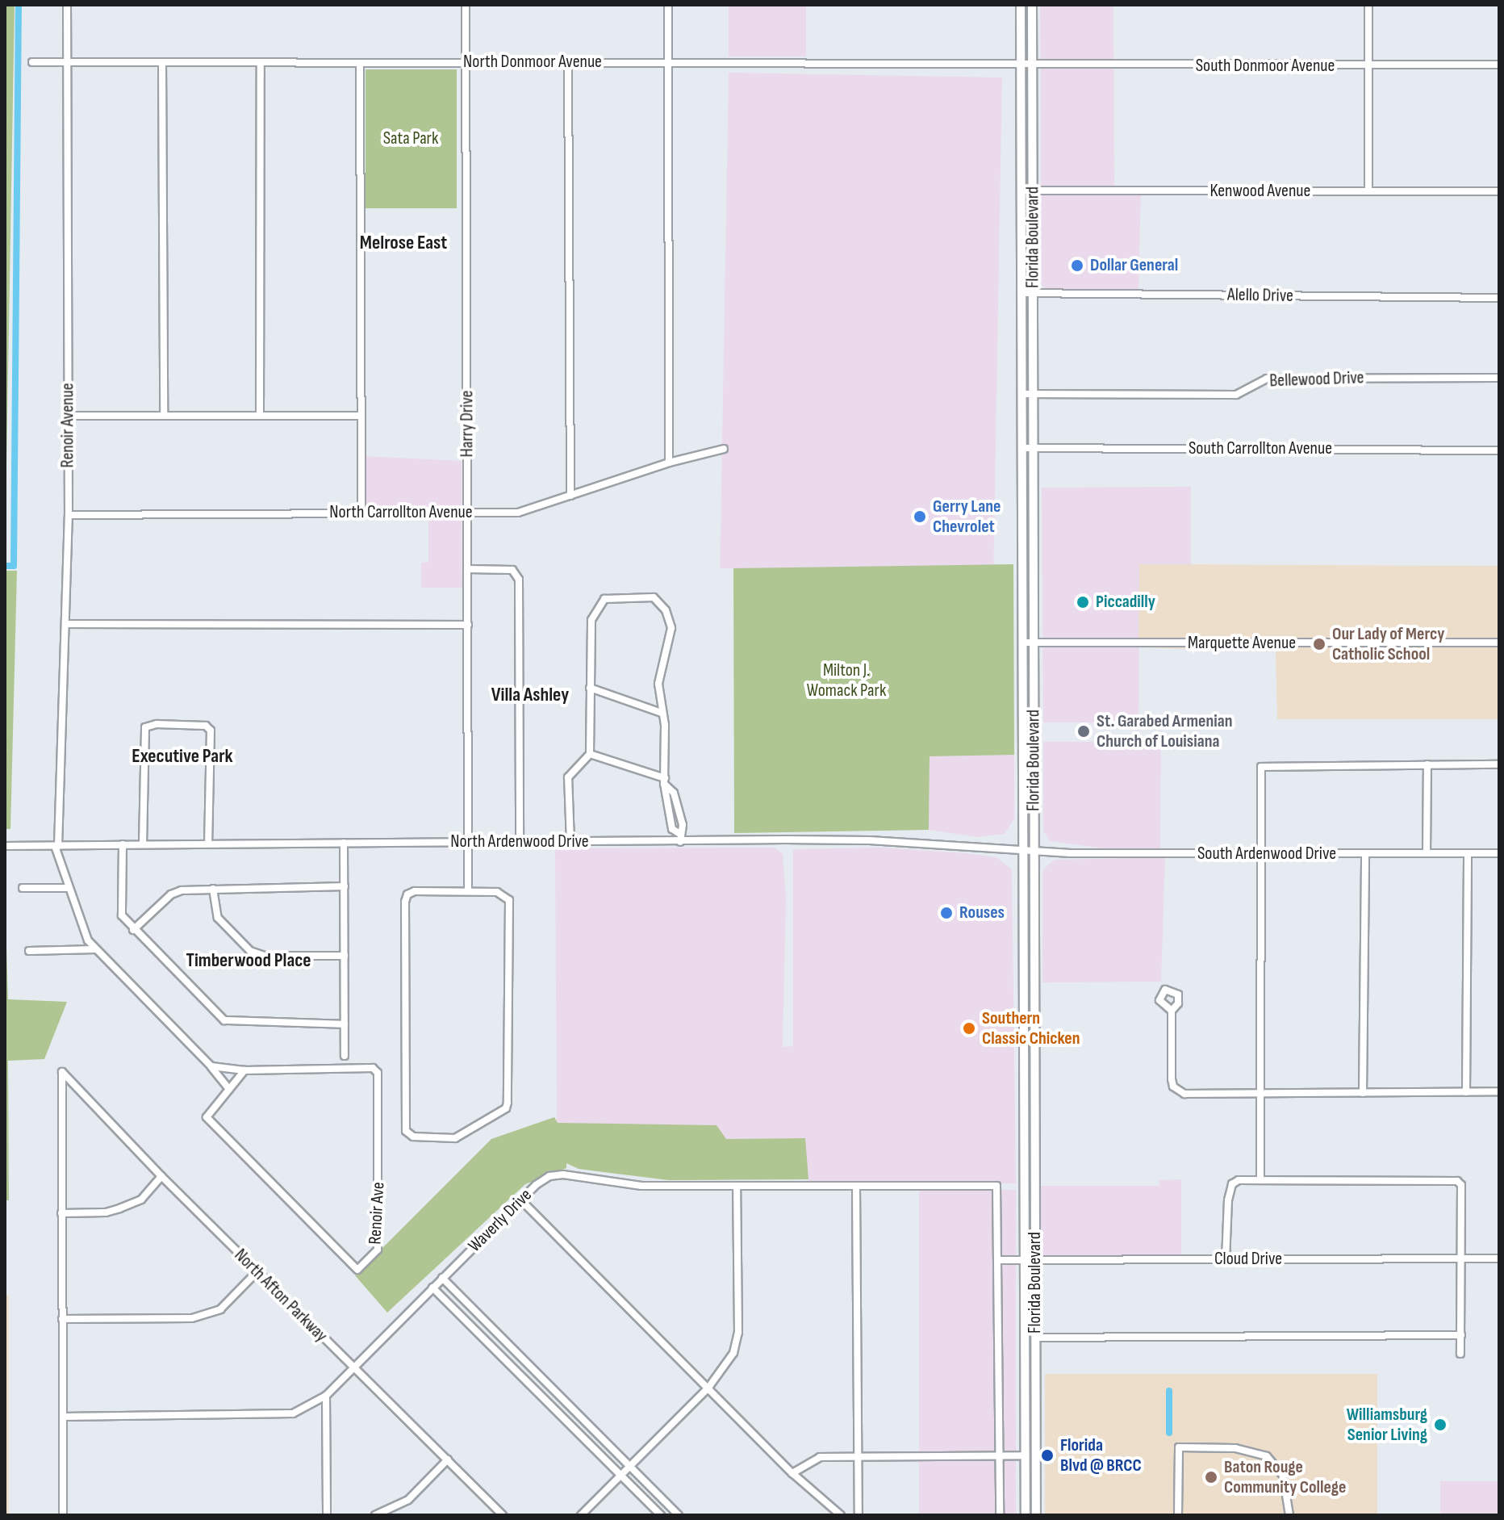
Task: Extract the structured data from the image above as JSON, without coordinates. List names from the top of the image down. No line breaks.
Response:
{"streets":{"main road":["Florida Boulevard"],"street":["North Donmoor Avenue","South Donmoor Avenue","Kenwood Avenue","Alello Drive","Bellewood Drive","Harry Drive","Renoir Avenue","South Carrollton Avenue","North Carrollton Avenue","Marquette Avenue","North Ardenwood Drive","South Ardenwood Drive","Renoir Ave","Waverly Drive","Cloud Drive","North Afton Parkway"]},"crossings":[["North Donmoor Avenue","South Donmoor Avenue"],["North Donmoor Avenue","Florida Boulevard"],["North Donmoor Avenue","Harry Drive"],["North Donmoor Avenue","Renoir Avenue"],["South Donmoor Avenue","Florida Boulevard"],["Kenwood Avenue","Florida Boulevard"],["Florida Boulevard","Alello Drive"],["Florida Boulevard","Bellewood Drive"],["Florida Boulevard","South Carrollton Avenue"],["Florida Boulevard","Marquette Avenue"],["Florida Boulevard","North Ardenwood Drive"],["Florida Boulevard","South Ardenwood Drive"],["Florida Boulevard","Cloud Drive"],["Harry Drive","North Carrollton Avenue"],["Harry Drive","North Ardenwood Drive"],["Renoir Avenue","North Carrollton Avenue"],["Renoir Avenue","North Ardenwood Drive"],["North Ardenwood Drive","South Ardenwood Drive"],["Waverly Drive","Cloud Drive"],["Waverly Drive","North Afton Parkway"]],"districts":["Melrose East","Villa Ashley","Executive Park","Timberwood Place"],"parks":["Sata Park","Milton J. Womack Park"],"places":["Dollar General","Gerry Lane Chevrolet","Piccadilly","Our Lady of Mercy Catholic School","St. Garabed Armenian Church of Louisiana","Rouses","Southern Classic Chicken","Williamsburg Senior Living","Florida Blvd @ BRCC","Baton Rouge Community College"]}
